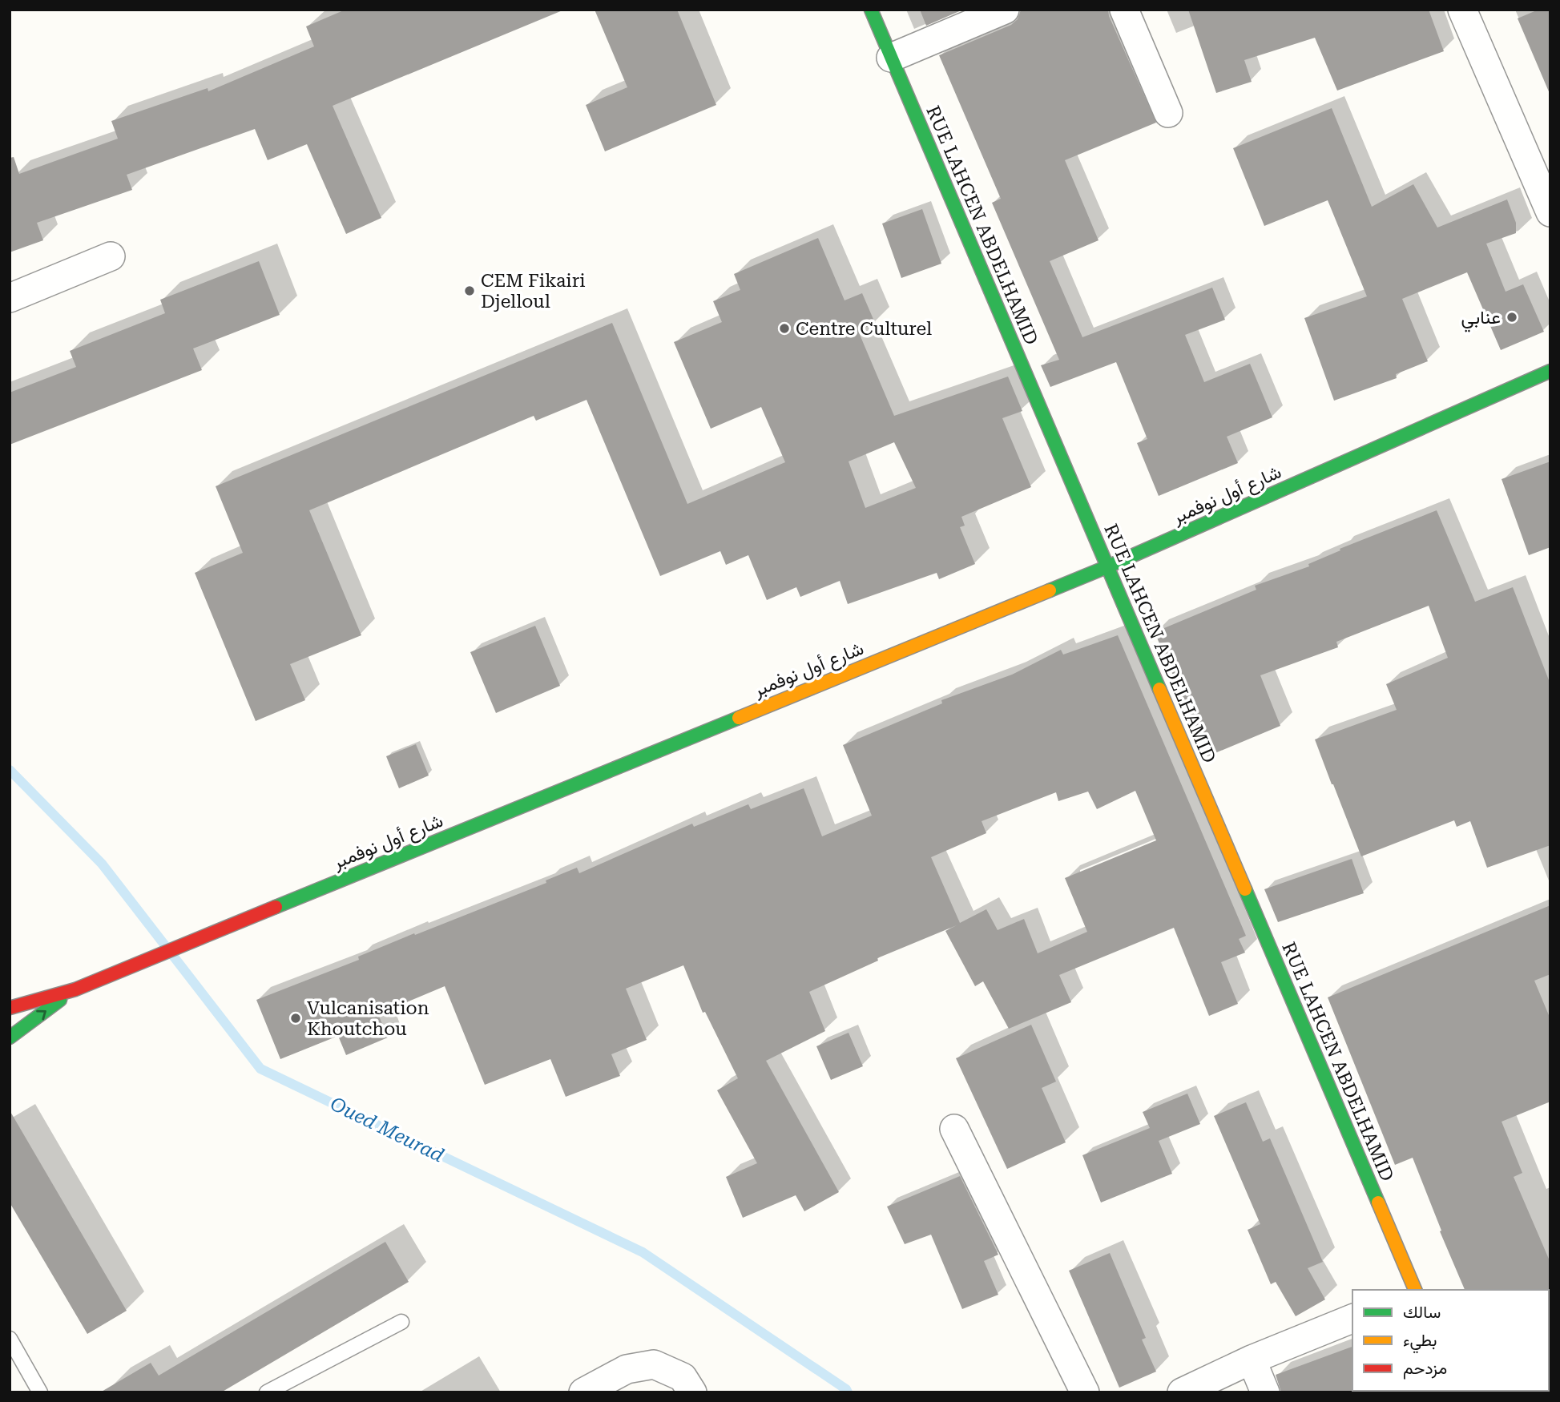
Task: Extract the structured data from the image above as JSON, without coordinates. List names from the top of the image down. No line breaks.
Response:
{"streets":{"main road":["RUE LAHCEN ABDELHAMID","شارع أول نوفمبر"]},"crossings":[["RUE LAHCEN ABDELHAMID","شارع أول نوفمبر"]],"water":["Oued Meurad"],"places":["CEM Fikairi Djelloul","عنابي","Centre Culturel","Vulcanisation Khoutchou"],"legend":["سالك","بطيء","مزدحم"]}
